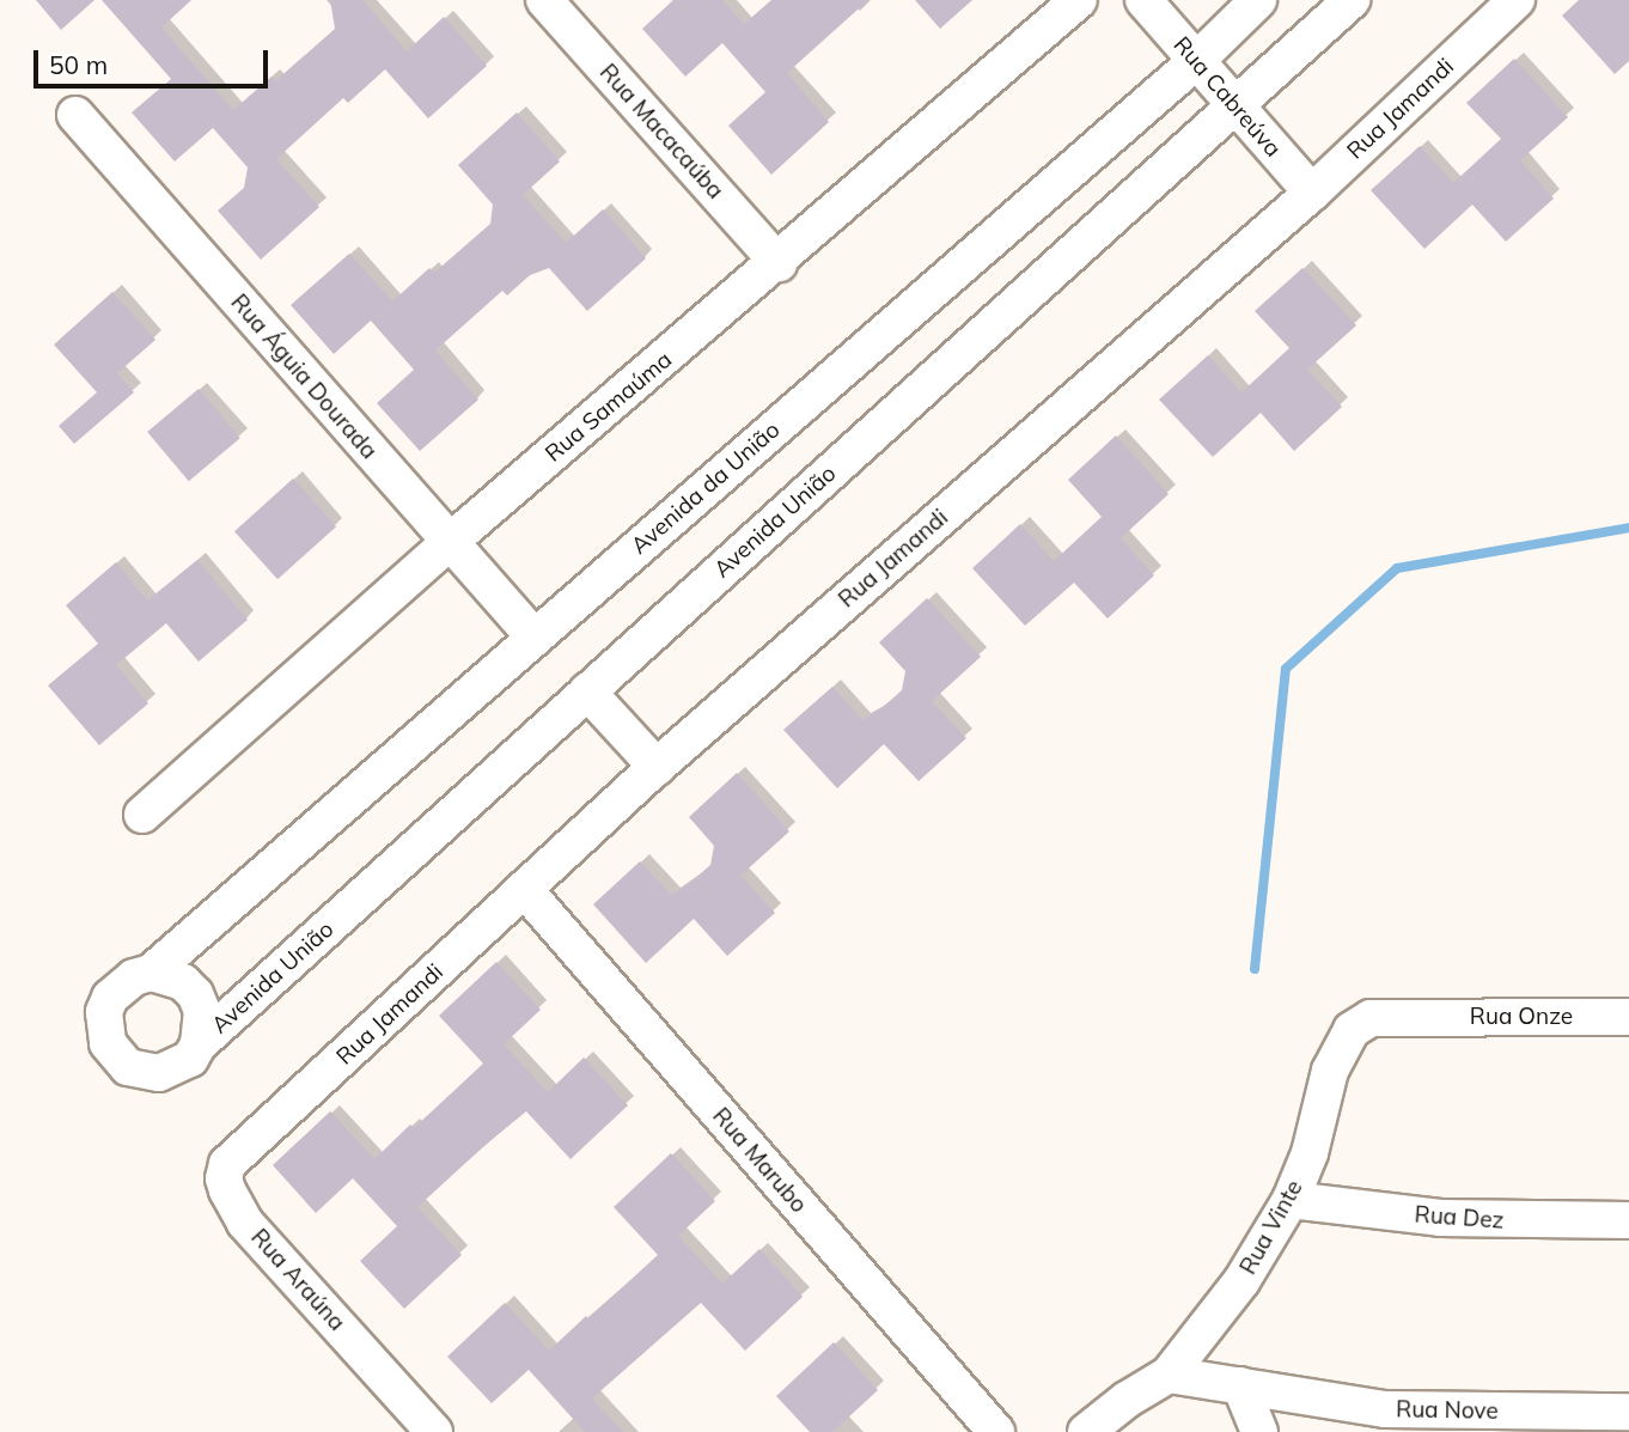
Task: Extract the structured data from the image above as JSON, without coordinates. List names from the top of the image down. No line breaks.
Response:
{"streets":{"street":["Rua Cabreúva","Rua Jamandi","Rua Macacaúba","Rua Águia Dourada","Rua Samaúma","Avenida da União","Avenida União","Rua Onze","Rua Marubo","Rua Dez","Rua Vinte","Rua Araúna","Rua Nove"]},"crossings":[["Rua Cabreúva","Rua Jamandi"],["Rua Cabreúva","Avenida da União"],["Rua Cabreúva","Avenida União"],["Rua Jamandi","Rua Marubo"],["Rua Jamandi","Rua Araúna"],["Rua Macacaúba","Rua Samaúma"],["Rua Águia Dourada","Rua Samaúma"],["Rua Águia Dourada","Avenida da União"],["Avenida da União","Avenida União"],["Rua Onze","Rua Vinte"],["Rua Dez","Rua Vinte"],["Rua Vinte","Rua Nove"]],"scale_bar":"50 m"}
